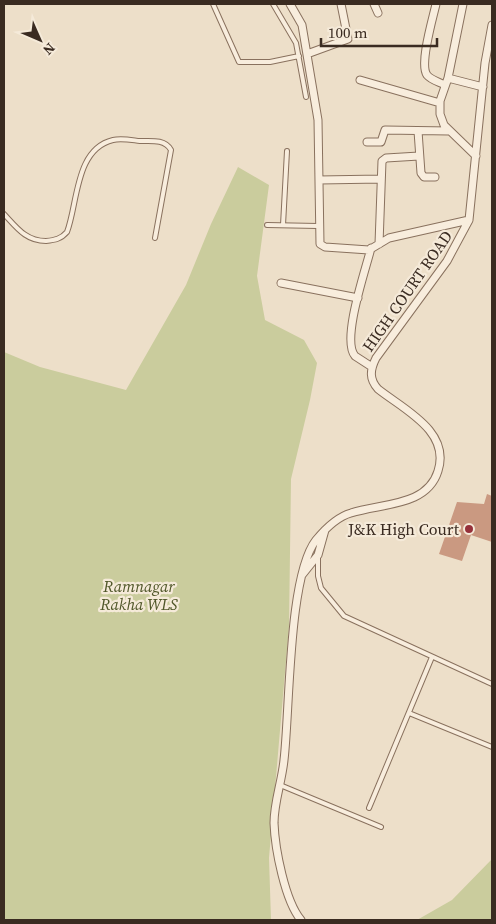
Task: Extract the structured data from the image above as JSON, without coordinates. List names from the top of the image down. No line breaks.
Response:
{"streets":{"street":["HIGH COURT ROAD"]},"parks":["Ramnagar Rakha WLS"],"places":["J&K High Court"],"scale_bar":"100 m","north":"bottom right"}
